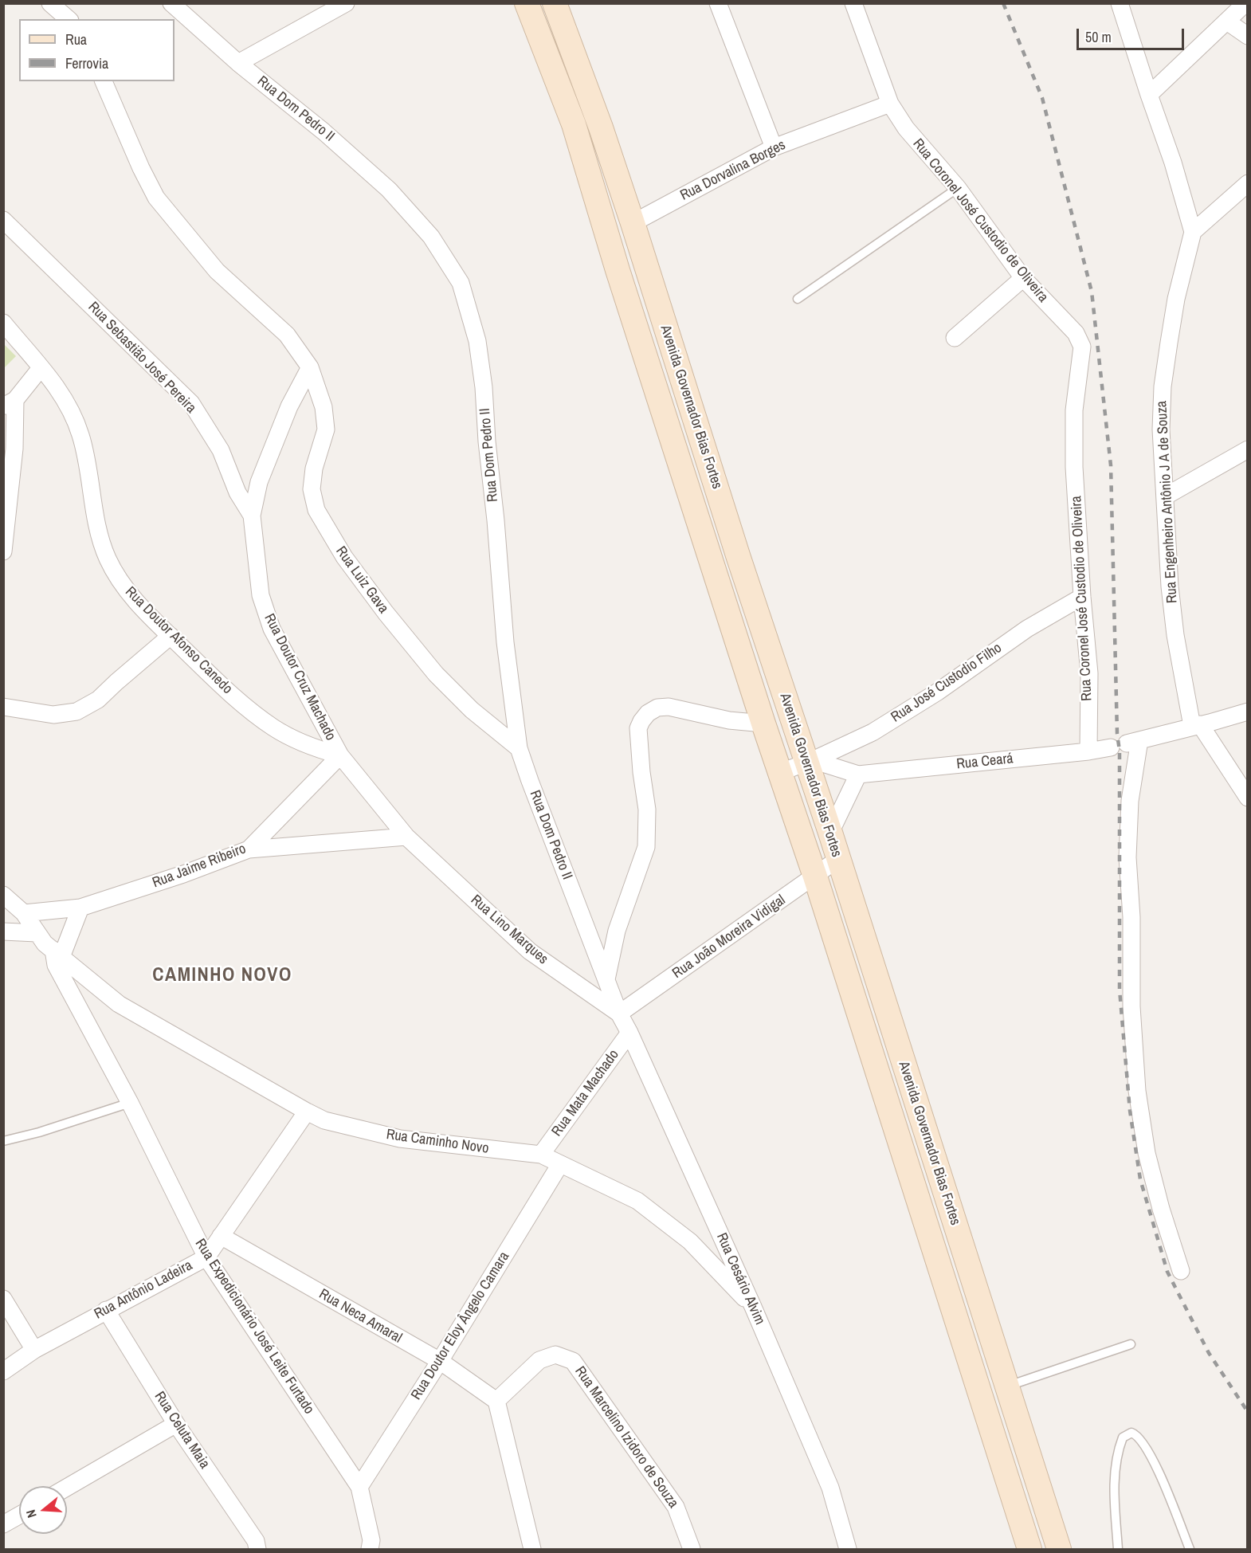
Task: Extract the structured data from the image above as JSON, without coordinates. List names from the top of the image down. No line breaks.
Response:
{"streets":{"main road":["Avenida Governador Bias Fortes"],"street":["Rua Dom Pedro II","Rua Dorvalina Borges","Rua Coronel José Custodio de Oliveira","Rua Sebastião José Pereira","Rua Engenheiro Antônio J A de Souza","Rua Luiz Gava","Rua Doutor Afonso Canedo","Rua Doutor Cruz Machado","Rua José Custodio Filho","Rua Ceará","Rua Jaime Ribeiro","Rua Lino Marques","Rua João Moreira Vidigal","Rua Mata Machado","Rua Caminho Novo","Rua Cesário Alvim","Rua Antônio Ladeira","Rua Neca Amaral","Rua Doutor Eloy Ângelo Camara","Rua Expedicionário José Leite Furtado","Rua Celuta Maia","Rua Marcelino Izidoro de Souza"]},"crossings":[["Rua Dom Pedro II","Rua Luiz Gava"],["Rua Dom Pedro II","Rua Lino Marques"],["Rua Dom Pedro II","Rua João Moreira Vidigal"],["Rua Dom Pedro II","Rua Cesário Alvim"],["Rua Dorvalina Borges","Rua Coronel José Custodio de Oliveira"],["Rua Dorvalina Borges","Avenida Governador Bias Fortes"],["Rua Coronel José Custodio de Oliveira","Rua José Custodio Filho"],["Rua Coronel José Custodio de Oliveira","Rua Ceará"],["Rua Sebastião José Pereira","Rua Doutor Cruz Machado"],["Avenida Governador Bias Fortes","Rua José Custodio Filho"],["Avenida Governador Bias Fortes","Rua Ceará"],["Avenida Governador Bias Fortes","Rua João Moreira Vidigal"],["Rua Engenheiro Antônio J A de Souza","Rua Ceará"],["Rua Luiz Gava","Rua Doutor Cruz Machado"],["Rua Doutor Afonso Canedo","Rua Doutor Cruz Machado"],["Rua Doutor Afonso Canedo","Rua Jaime Ribeiro"],["Rua Doutor Afonso Canedo","Rua Lino Marques"],["Rua Doutor Cruz Machado","Rua Jaime Ribeiro"],["Rua Doutor Cruz Machado","Rua Lino Marques"],["Rua José Custodio Filho","Rua Ceará"],["Rua Jaime Ribeiro","Rua Lino Marques"],["Rua Jaime Ribeiro","Rua Caminho Novo"],["Rua Lino Marques","Rua João Moreira Vidigal"],["Rua Lino Marques","Rua Cesário Alvim"],["Rua João Moreira Vidigal","Rua Cesário Alvim"],["Rua Mata Machado","Rua Caminho Novo"],["Rua Mata Machado","Rua Cesário Alvim"],["Rua Caminho Novo","Rua Cesário Alvim"],["Rua Caminho Novo","Rua Antônio Ladeira"],["Rua Caminho Novo","Rua Doutor Eloy Ângelo Camara"],["Rua Caminho Novo","Rua Expedicionário José Leite Furtado"],["Rua Antônio Ladeira","Rua Neca Amaral"],["Rua Antônio Ladeira","Rua Expedicionário José Leite Furtado"],["Rua Antônio Ladeira","Rua Celuta Maia"],["Rua Neca Amaral","Rua Doutor Eloy Ângelo Camara"],["Rua Neca Amaral","Rua Marcelino Izidoro de Souza"],["Rua Doutor Eloy Ângelo Camara","Rua Expedicionário José Leite Furtado"]],"districts":["CAMINHO NOVO"],"legend":["Rua","Ferrovia"],"scale_bar":"50 m","north":"left"}
